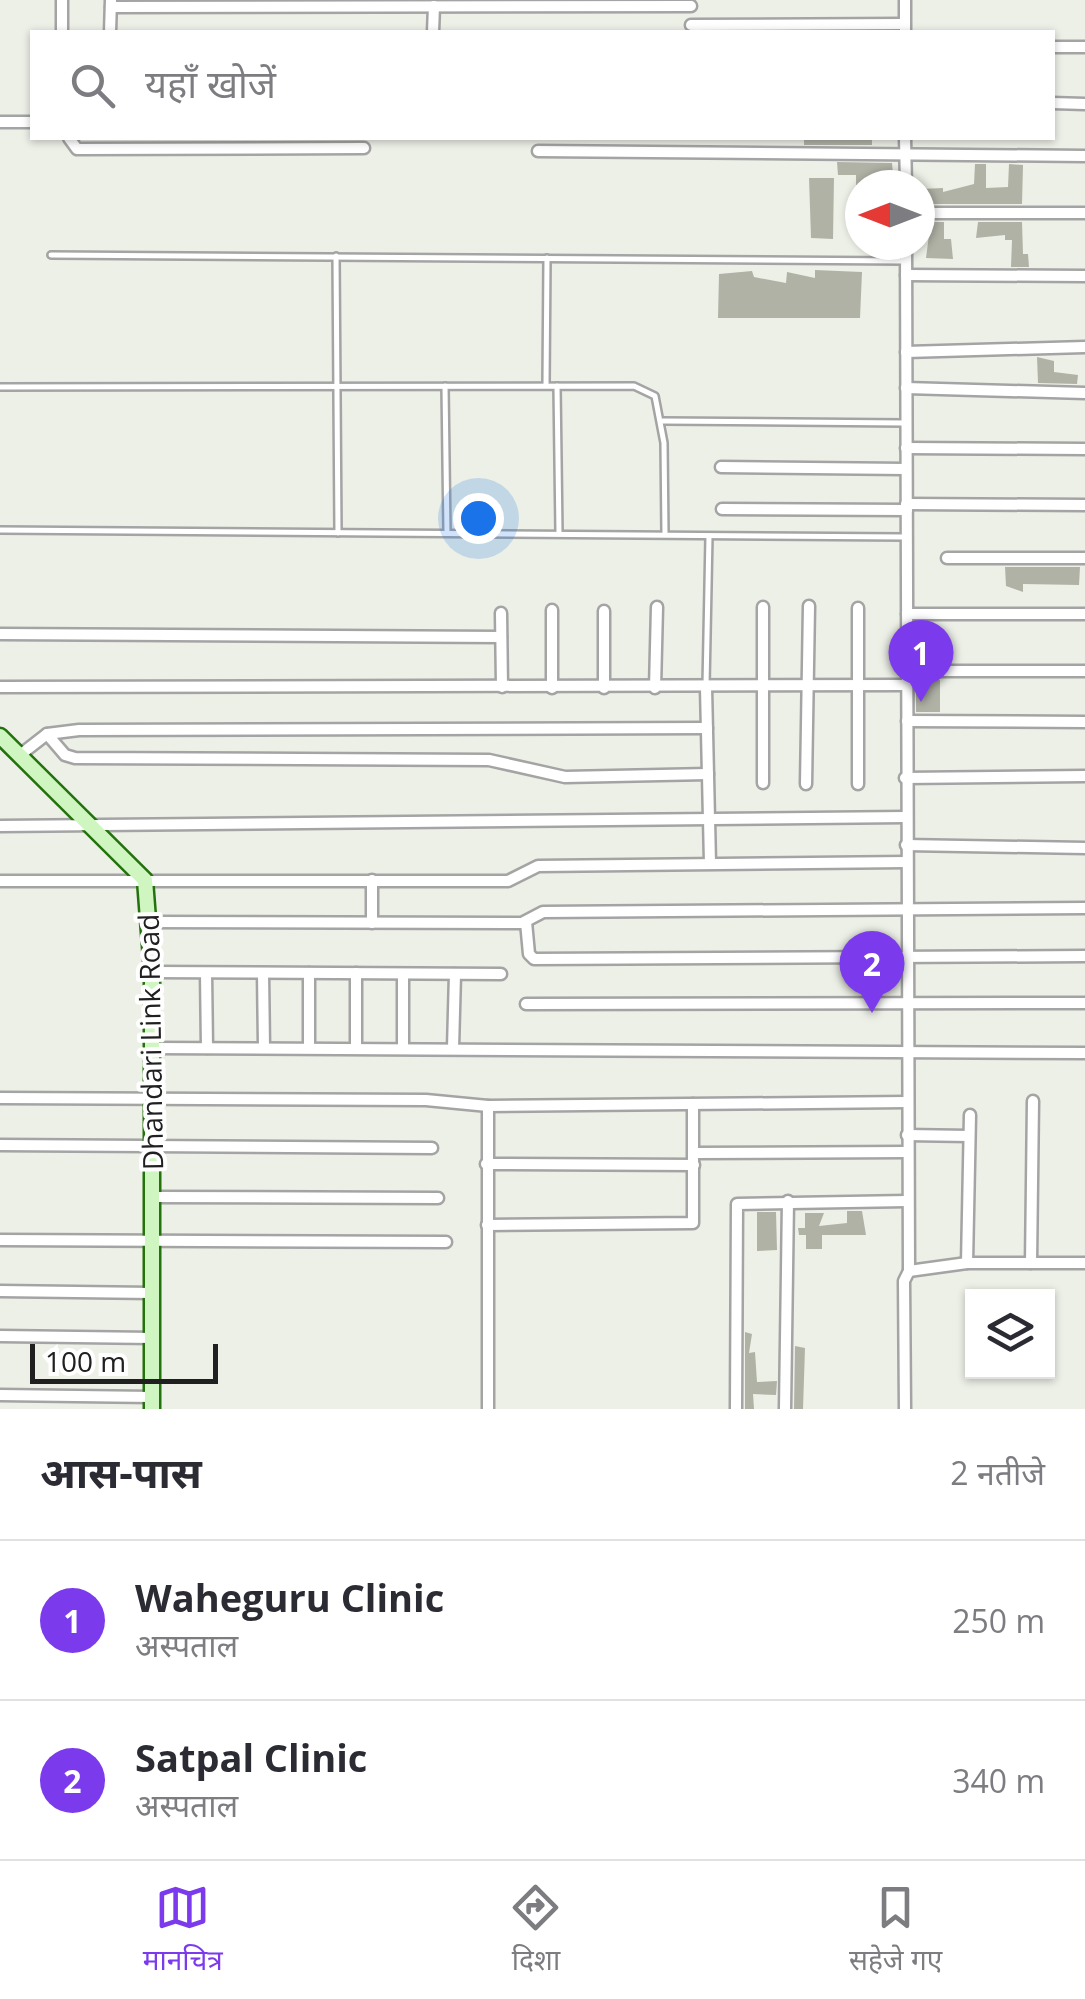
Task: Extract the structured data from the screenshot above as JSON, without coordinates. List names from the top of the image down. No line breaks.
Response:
{"streets":{"street":["Dhandari Link Road"]},"scale_bar":"100 m","north":"left","page":{"search":"यहाँ खोजें","pins":["1","2"],"scale":"100 m","heading":["आस-पास","2 नतीजे"],"list":[{"mark":"1","name":"Waheguru Clinic","note":"अस्पताल","value":"250 m"},{"mark":"2","name":"Satpal Clinic","note":"अस्पताल","value":"340 m"}],"nav":["मानचित्र","दिशा","सहेजे गए"]}}
